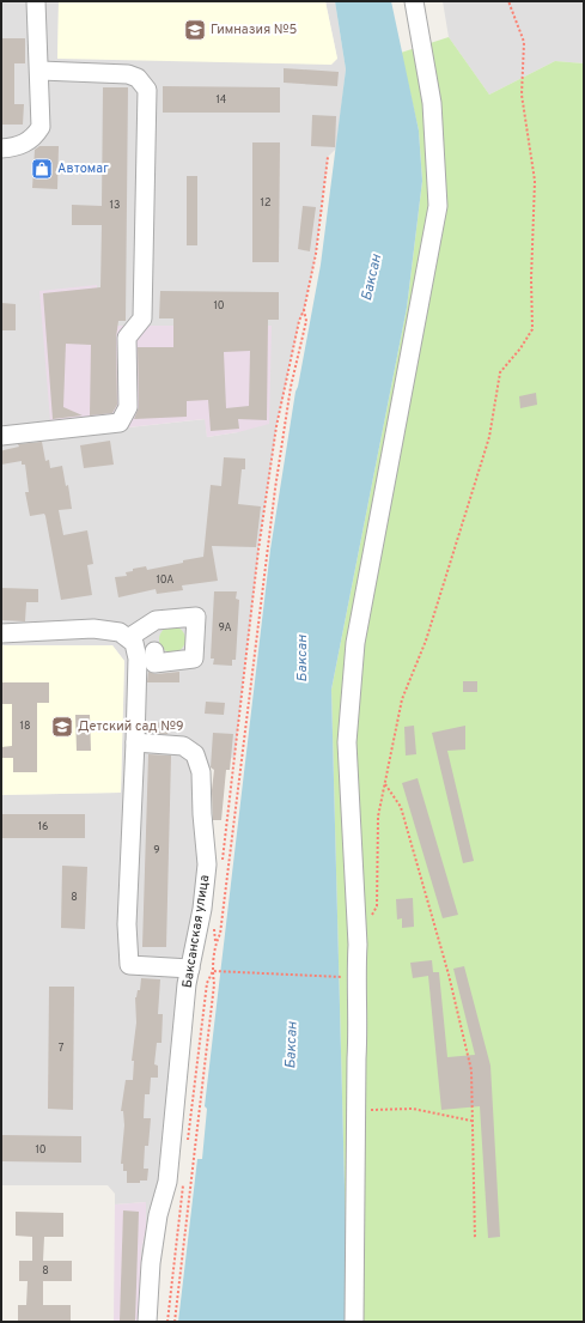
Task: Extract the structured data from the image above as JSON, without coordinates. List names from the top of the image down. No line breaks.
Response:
{"streets":{"street":["Баксанская улица"]},"water":["Баксан"],"places":{"school or university":["Гимназия №5","Детский сад №9"],"shop":["Автомаг"]},"house_numbers":["14","12","13","10","10А","9А","18","16","9","8","7","10","8"]}
